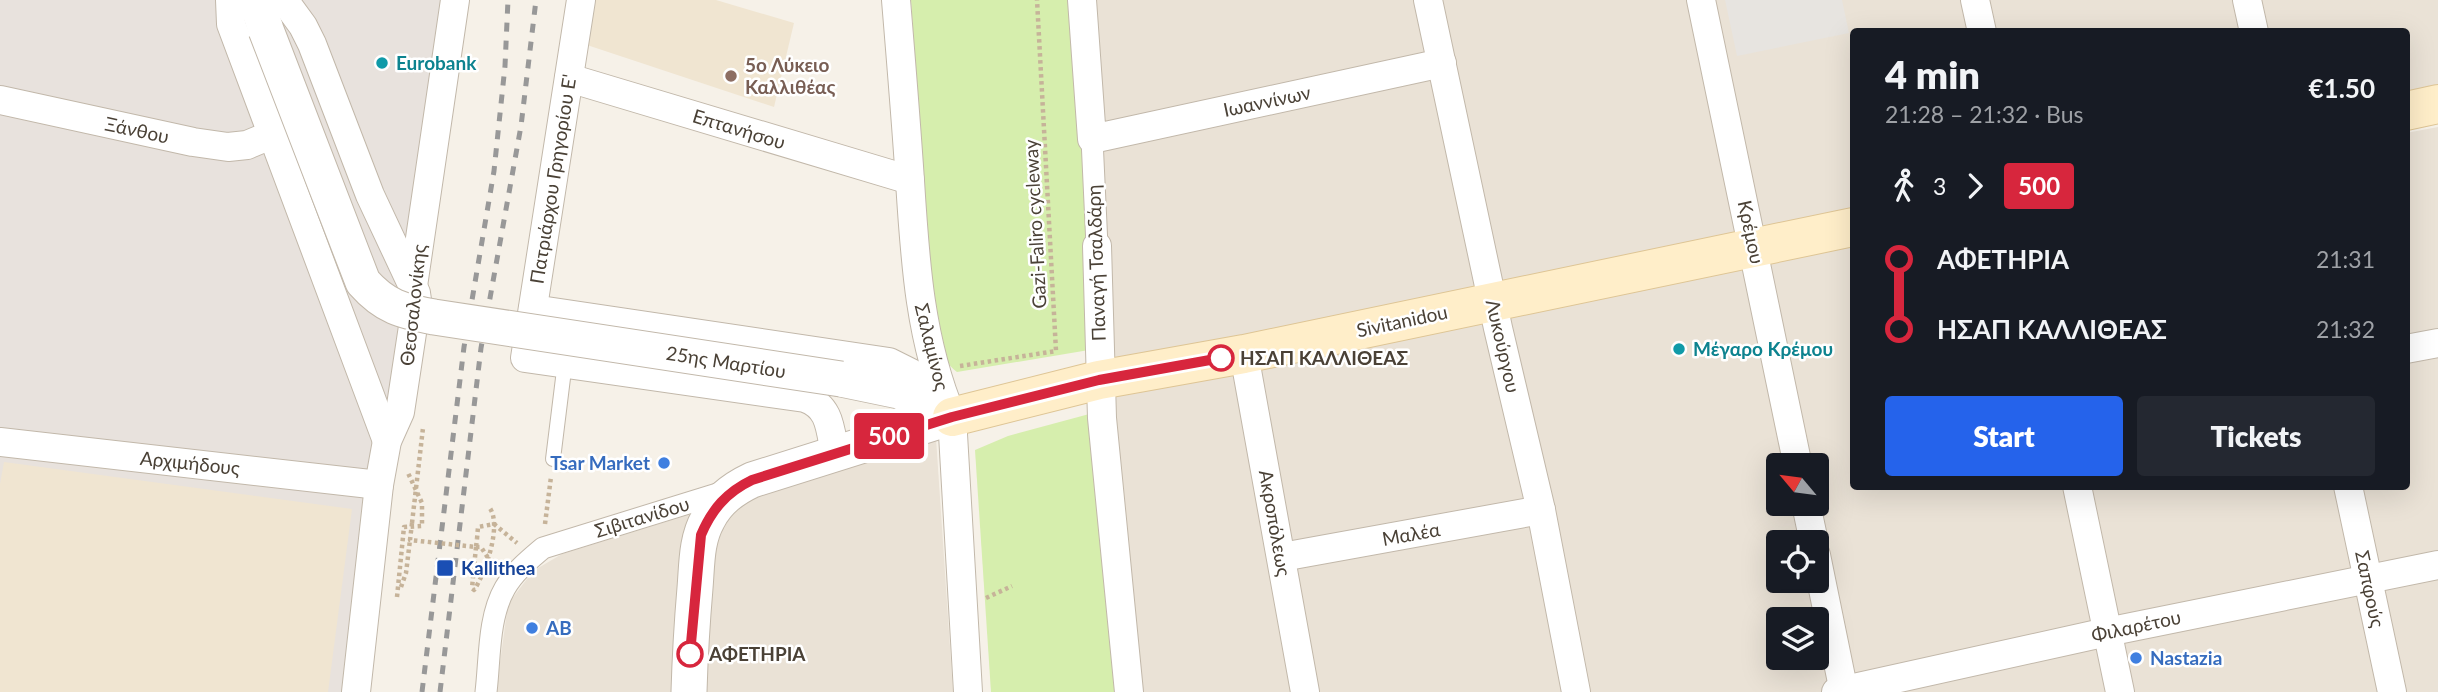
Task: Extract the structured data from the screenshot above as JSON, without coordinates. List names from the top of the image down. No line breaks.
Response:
{"streets":{"main road":["Sivitanidou"],"street":["Ιωαννίνων","Επτανήσου","Ξάνθου","Πατριάρχου Γρηγορίου Ε'","Κρέμου","Παναγή Τσαλδάρη","Θεσσαλονίκης","Λυκούργου","Σαλαμίνος","25ης Μαρτίου","Αρχιμήδους","Σιβιτανίδου","Ακροπόλεως","Μαλέα","Σαπφούς","Φιλαρέτου"],"path":["Gazi-Faliro cycleway"]},"crossings":[["Ιωαννίνων","Παναγή Τσαλδάρη"],["Ιωαννίνων","Λυκούργου"],["Επτανήσου","Πατριάρχου Γρηγορίου Ε'"],["Επτανήσου","Σαλαμίνος"],["Πατριάρχου Γρηγορίου Ε'","25ης Μαρτίου"],["Κρέμου","Sivitanidou"],["Παναγή Τσαλδάρη","Sivitanidou"],["Θεσσαλονίκης","Αρχιμήδους"],["Sivitanidou","Λυκούργου"],["Sivitanidou","Σαλαμίνος"],["Sivitanidou","25ης Μαρτίου"],["Sivitanidou","Σιβιτανίδου"],["Sivitanidou","Ακροπόλεως"],["Λυκούργου","Μαλέα"],["Σαλαμίνος","25ης Μαρτίου"],["Σαλαμίνος","Σιβιτανίδου"],["25ης Μαρτίου","Σιβιτανίδου"],["Ακροπόλεως","Μαλέα"],["Σαπφούς","Φιλαρέτου"]],"places":{"other":["Eurobank","5ο Λύκειο Καλλιθέας","Μέγαρο Κρέμου","ΗΣΑΠ ΚΑΛΛΙΘΕΑΣ","Tsar Market","ΑΒ","ΑΦΕΤΗΡΙΑ","Nastazia"],"transit":["Kallithea"]},"lines":["bus line 500"],"north":"top left","page":{"on_map":"500","heading":["4 min","21:28 – 21:32 · Bus","€1.50"],"legs":["3","500"],"list":[{"name":"ΑΦΕΤΗΡΙΑ","value":"21:31"},{"name":"ΗΣΑΠ ΚΑΛΛΙΘΕΑΣ","value":"21:32"}],"buttons":["Start","Tickets"]}}
